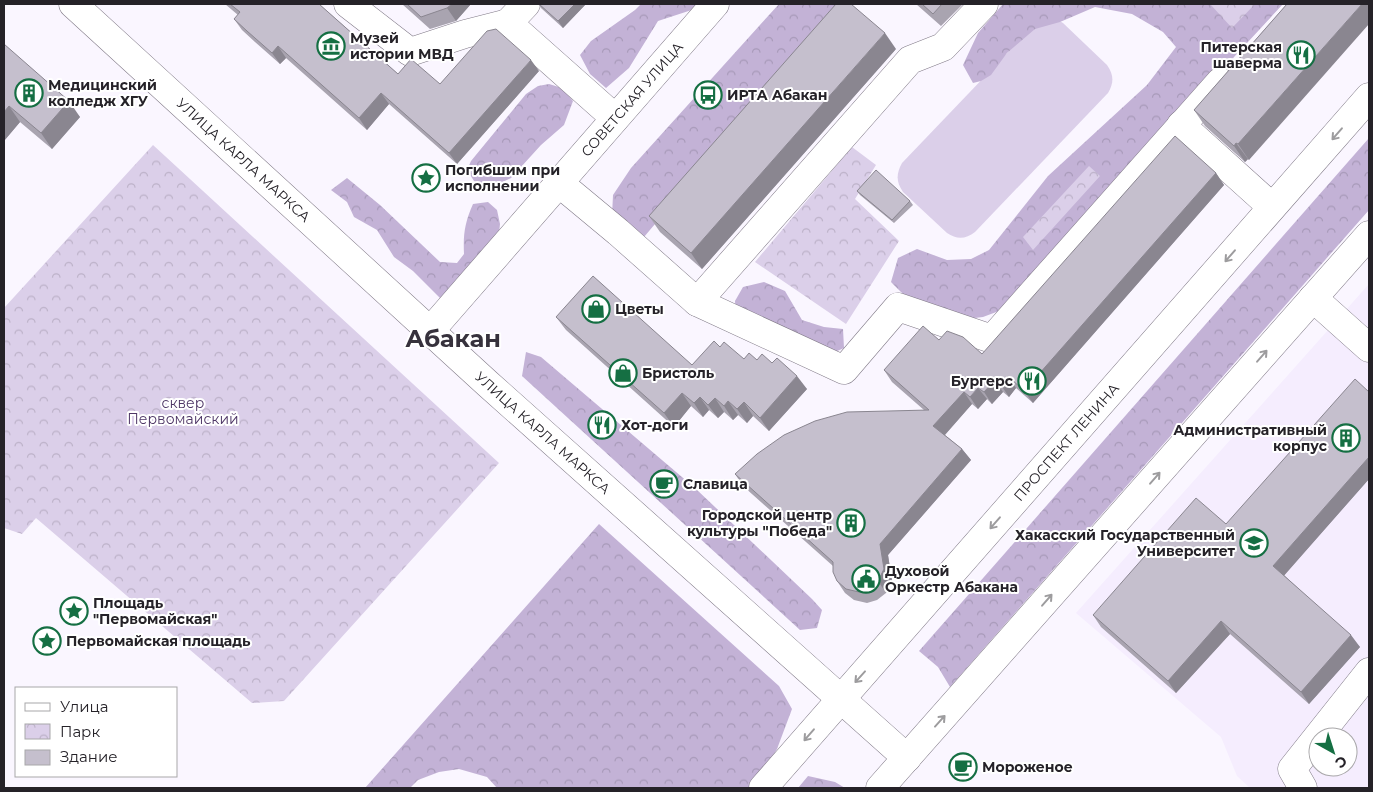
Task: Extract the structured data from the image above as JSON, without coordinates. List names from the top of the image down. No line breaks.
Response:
{"streets":{"street":["СОВЕТСКАЯ УЛИЦА","УЛИЦА КАРЛА МАРКСА","ПРОСПЕКТ ЛЕНИНА"]},"crossings":[["СОВЕТСКАЯ УЛИЦА","УЛИЦА КАРЛА МАРКСА"],["УЛИЦА КАРЛА МАРКСА","ПРОСПЕКТ ЛЕНИНА"]],"districts":["Абакан"],"parks":["сквер Первомайский"],"places":{"museum":["Музей истории МВД"],"restaurant":["Питерская шаверма","Бургерс","Хот-доги"],"building":["Медицинский колледж ХГУ","Административный корпус","Городской центр культуры \"Победа\""],"bus stop":["ИРТА Абакан"],"place":["Погибшим при исполнении","Площадь \"Первомайская\"","Первомайская площадь"],"shop":["Цветы","Бристоль"],"cafe":["Славица","Мороженое"],"school or university":["Хакасский Государственный Университет"],"public building":["Духовой Оркестр Абакана"]},"legend":["Улица","Парк","Здание"],"north":"bottom right"}
